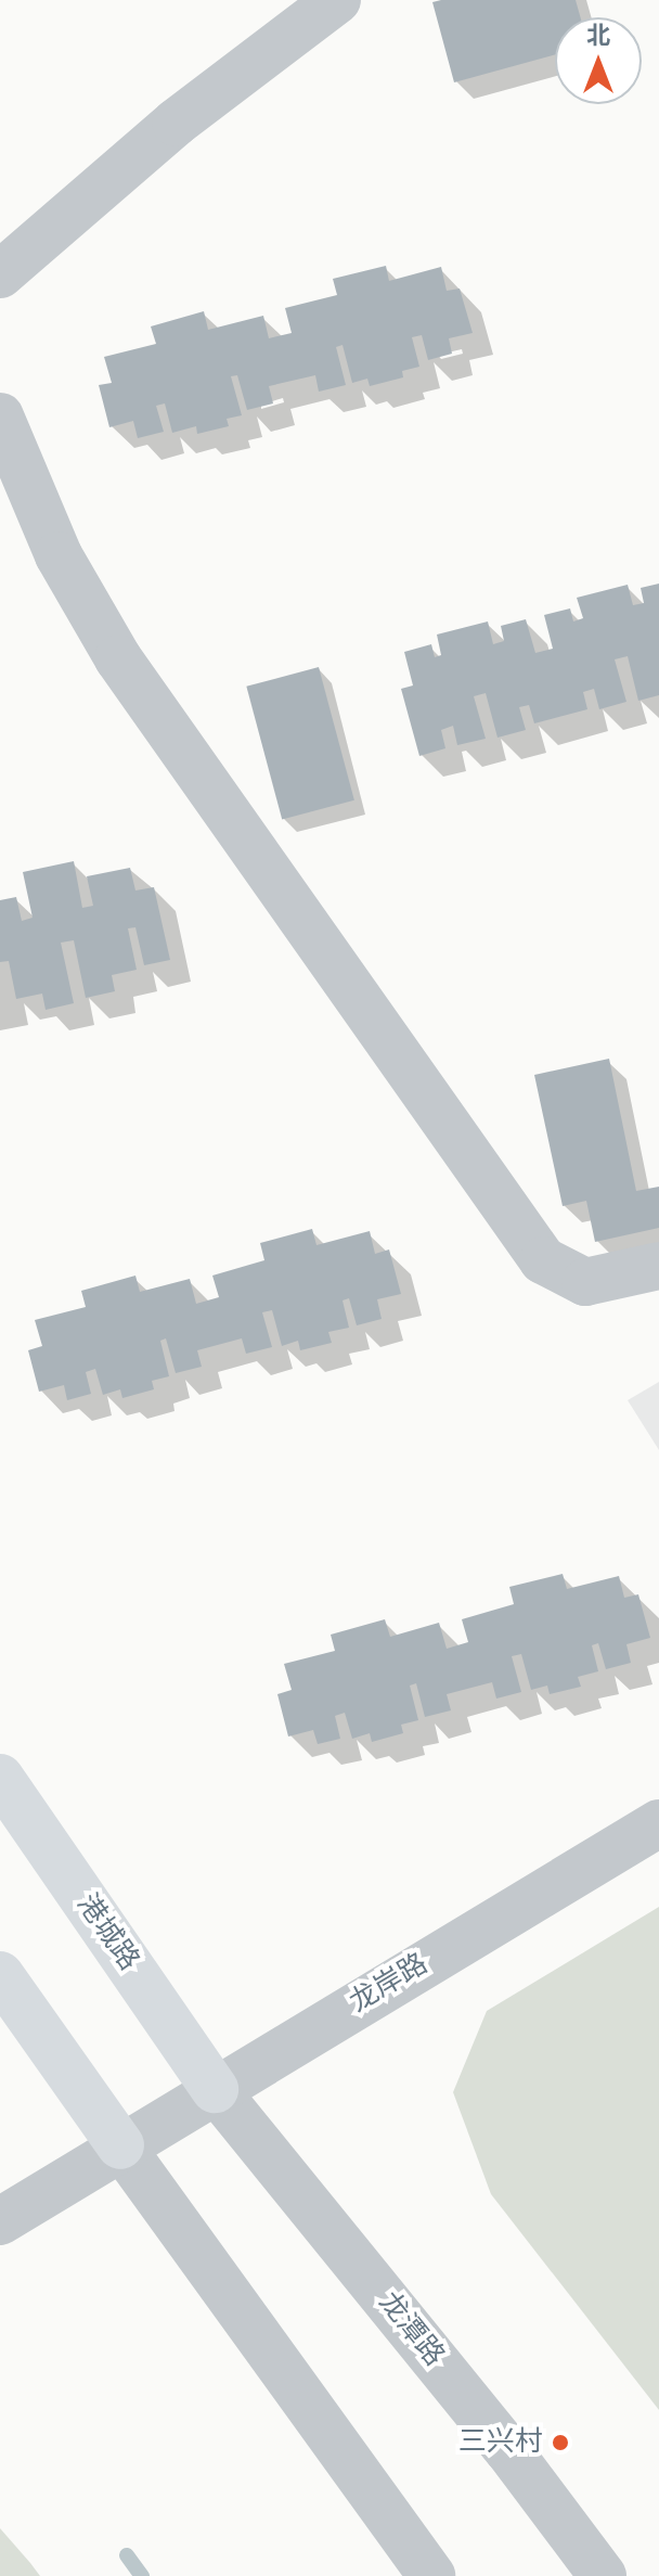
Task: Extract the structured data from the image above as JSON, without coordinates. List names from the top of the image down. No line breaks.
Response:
{"streets":{"main road":["港城路"],"street":["龙岸路","龙潭路"]},"crossings":[["港城路","龙岸路"],["港城路","龙潭路"],["龙岸路","龙潭路"]],"places":["三兴村"],"north":"top"}
